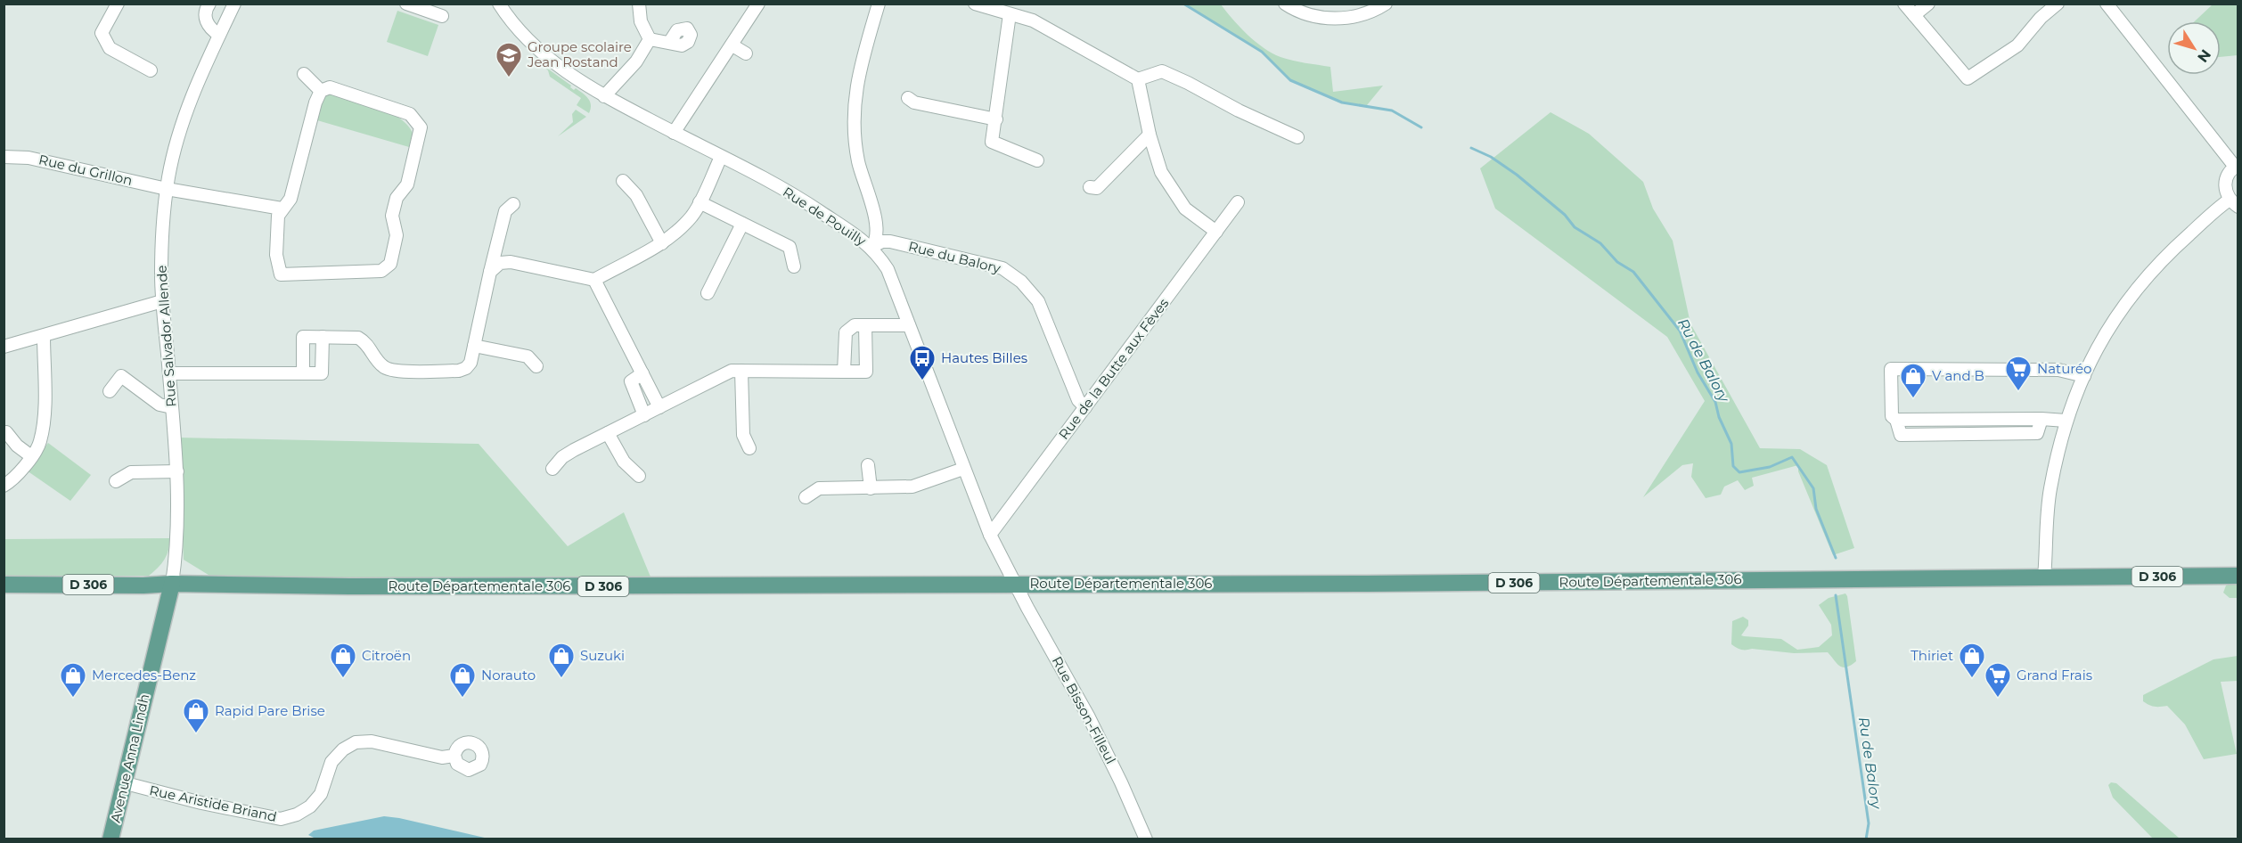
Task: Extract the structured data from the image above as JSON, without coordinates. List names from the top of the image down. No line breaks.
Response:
{"streets":{"main road":["D 306","Route Départementale 306","Avenue Anna Lindh"],"street":["Rue du Grillon","Rue de Pouilly","Rue du Balory","Rue Salvador Allende","Rue de la Butte aux Fèves","Rue Bisson-Filleul","Rue Aristide Briand"]},"crossings":[["Rue du Grillon","Rue Salvador Allende"],["Rue de Pouilly","Rue du Balory"],["Rue de Pouilly","Rue de la Butte aux Fèves"],["Rue de Pouilly","Route Départementale 306"],["Rue de Pouilly","Rue Bisson-Filleul"],["Rue du Balory","Rue de la Butte aux Fèves"],["Rue Salvador Allende","Route Départementale 306"],["Rue Salvador Allende","Avenue Anna Lindh"],["Route Départementale 306","Rue Bisson-Filleul"],["Route Départementale 306","Avenue Anna Lindh"],["Avenue Anna Lindh","Rue Aristide Briand"]],"water":["Ru de Balory"],"places":{"school or university":["Groupe scolaire Jean Rostand"],"bus stop":["Hautes Billes"],"supermarket":["Naturéo","Grand Frais"],"shop":["V and B","Citroën","Suzuki","Thiriet","Mercedes-Benz","Norauto","Rapid Pare Brise"]},"north":"bottom right"}
